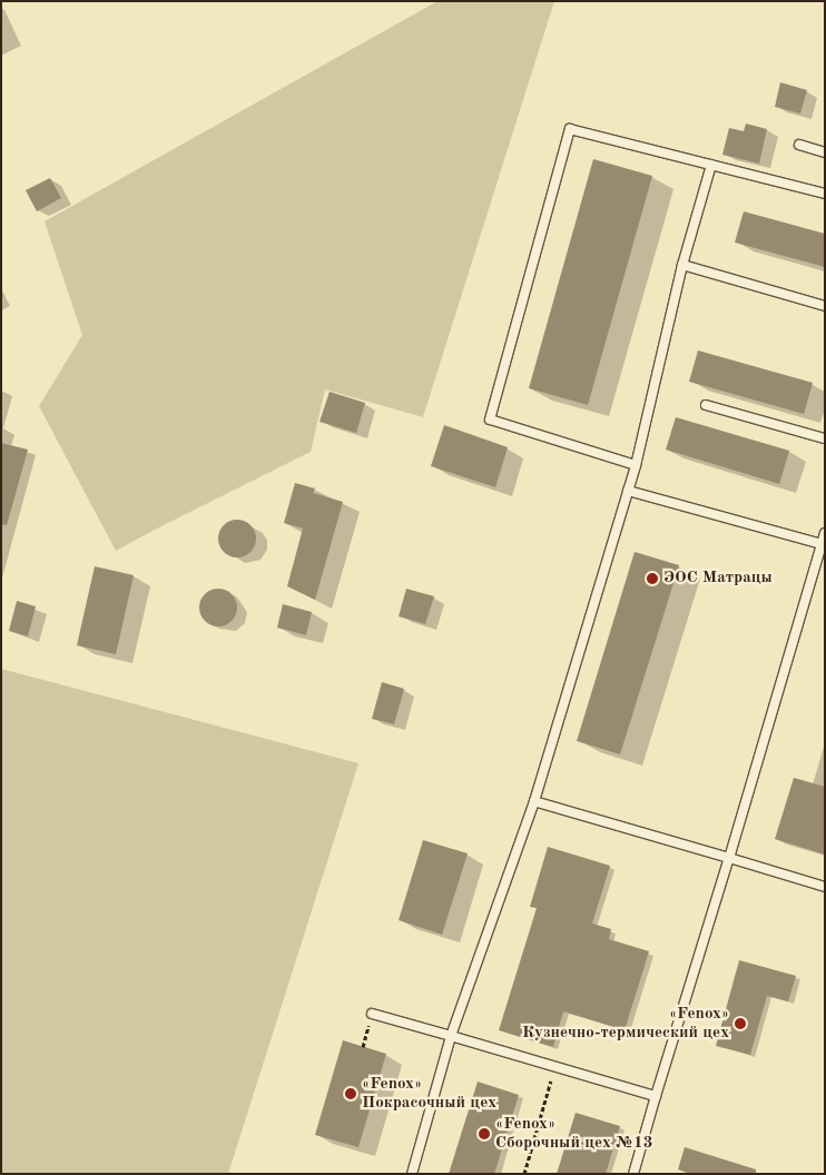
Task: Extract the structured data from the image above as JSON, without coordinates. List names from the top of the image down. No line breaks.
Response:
{"places":["ЭОС Матрацы","«Fenox» Кузнечно-термический цех","«Fenox» Покрасочный цех","«Fenox» Сборочный цех №13"]}
